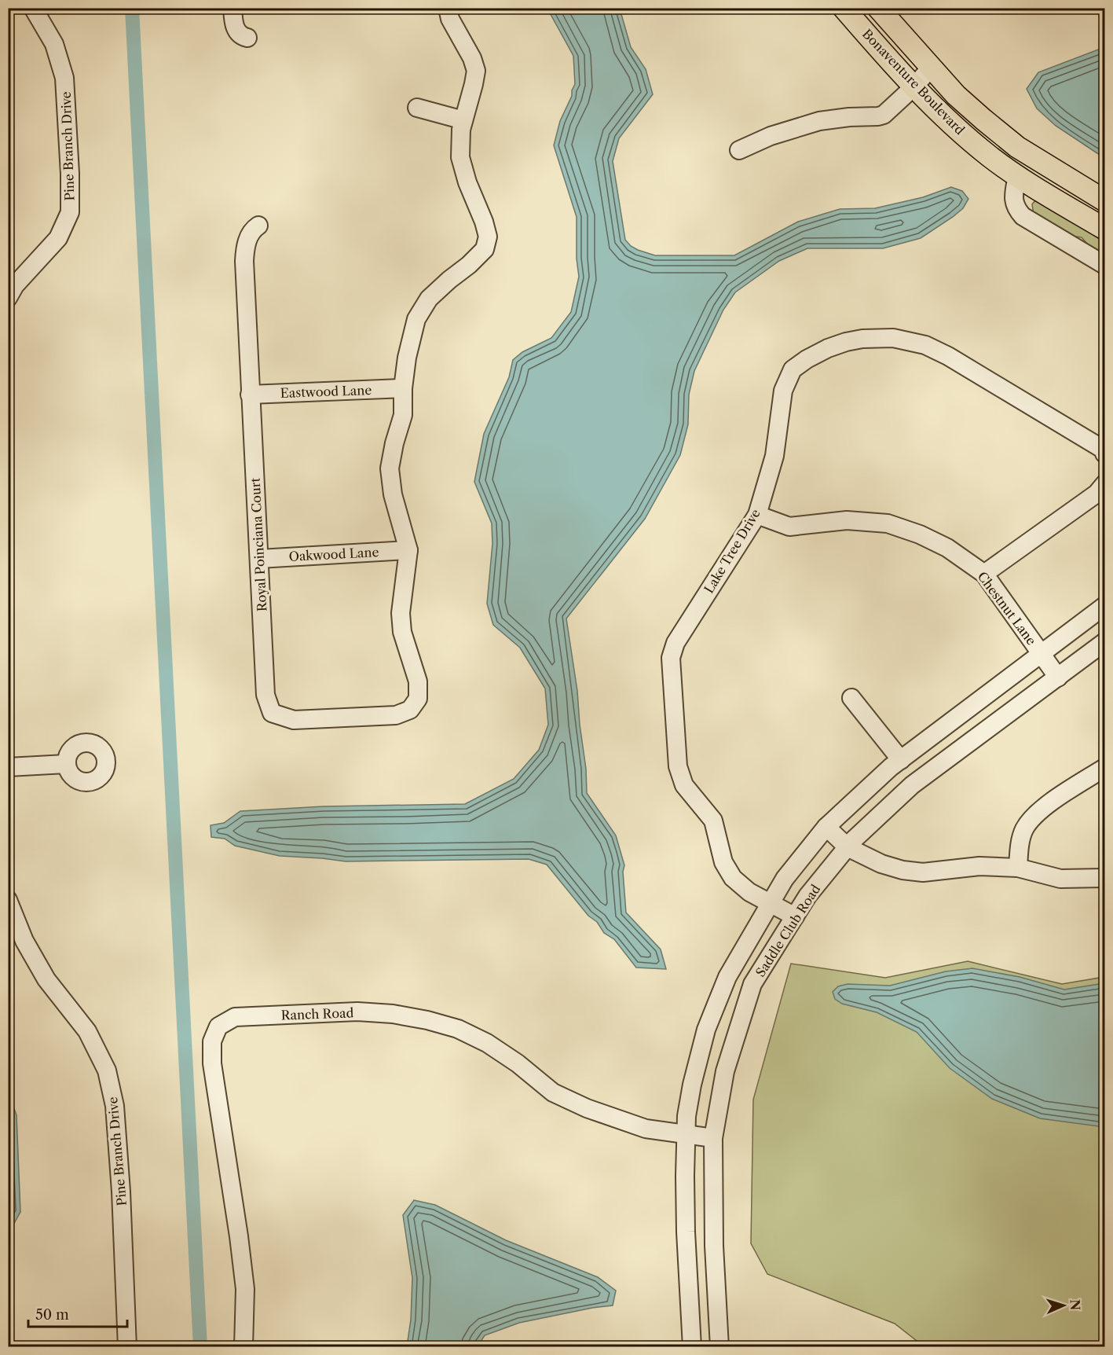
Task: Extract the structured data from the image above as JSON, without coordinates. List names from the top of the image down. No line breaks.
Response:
{"streets":{"main road":["Bonaventure Boulevard"],"street":["Pine Branch Drive","Eastwood Lane","Royal Poinciana Court","Lake Tree Drive","Oakwood Lane","Chestnut Lane","Saddle Club Road","Ranch Road"]},"crossings":[["Eastwood Lane","Royal Poinciana Court"],["Royal Poinciana Court","Oakwood Lane"],["Lake Tree Drive","Chestnut Lane"],["Lake Tree Drive","Saddle Club Road"],["Chestnut Lane","Saddle Club Road"],["Saddle Club Road","Ranch Road"]],"scale_bar":"50 m","north":"right"}
